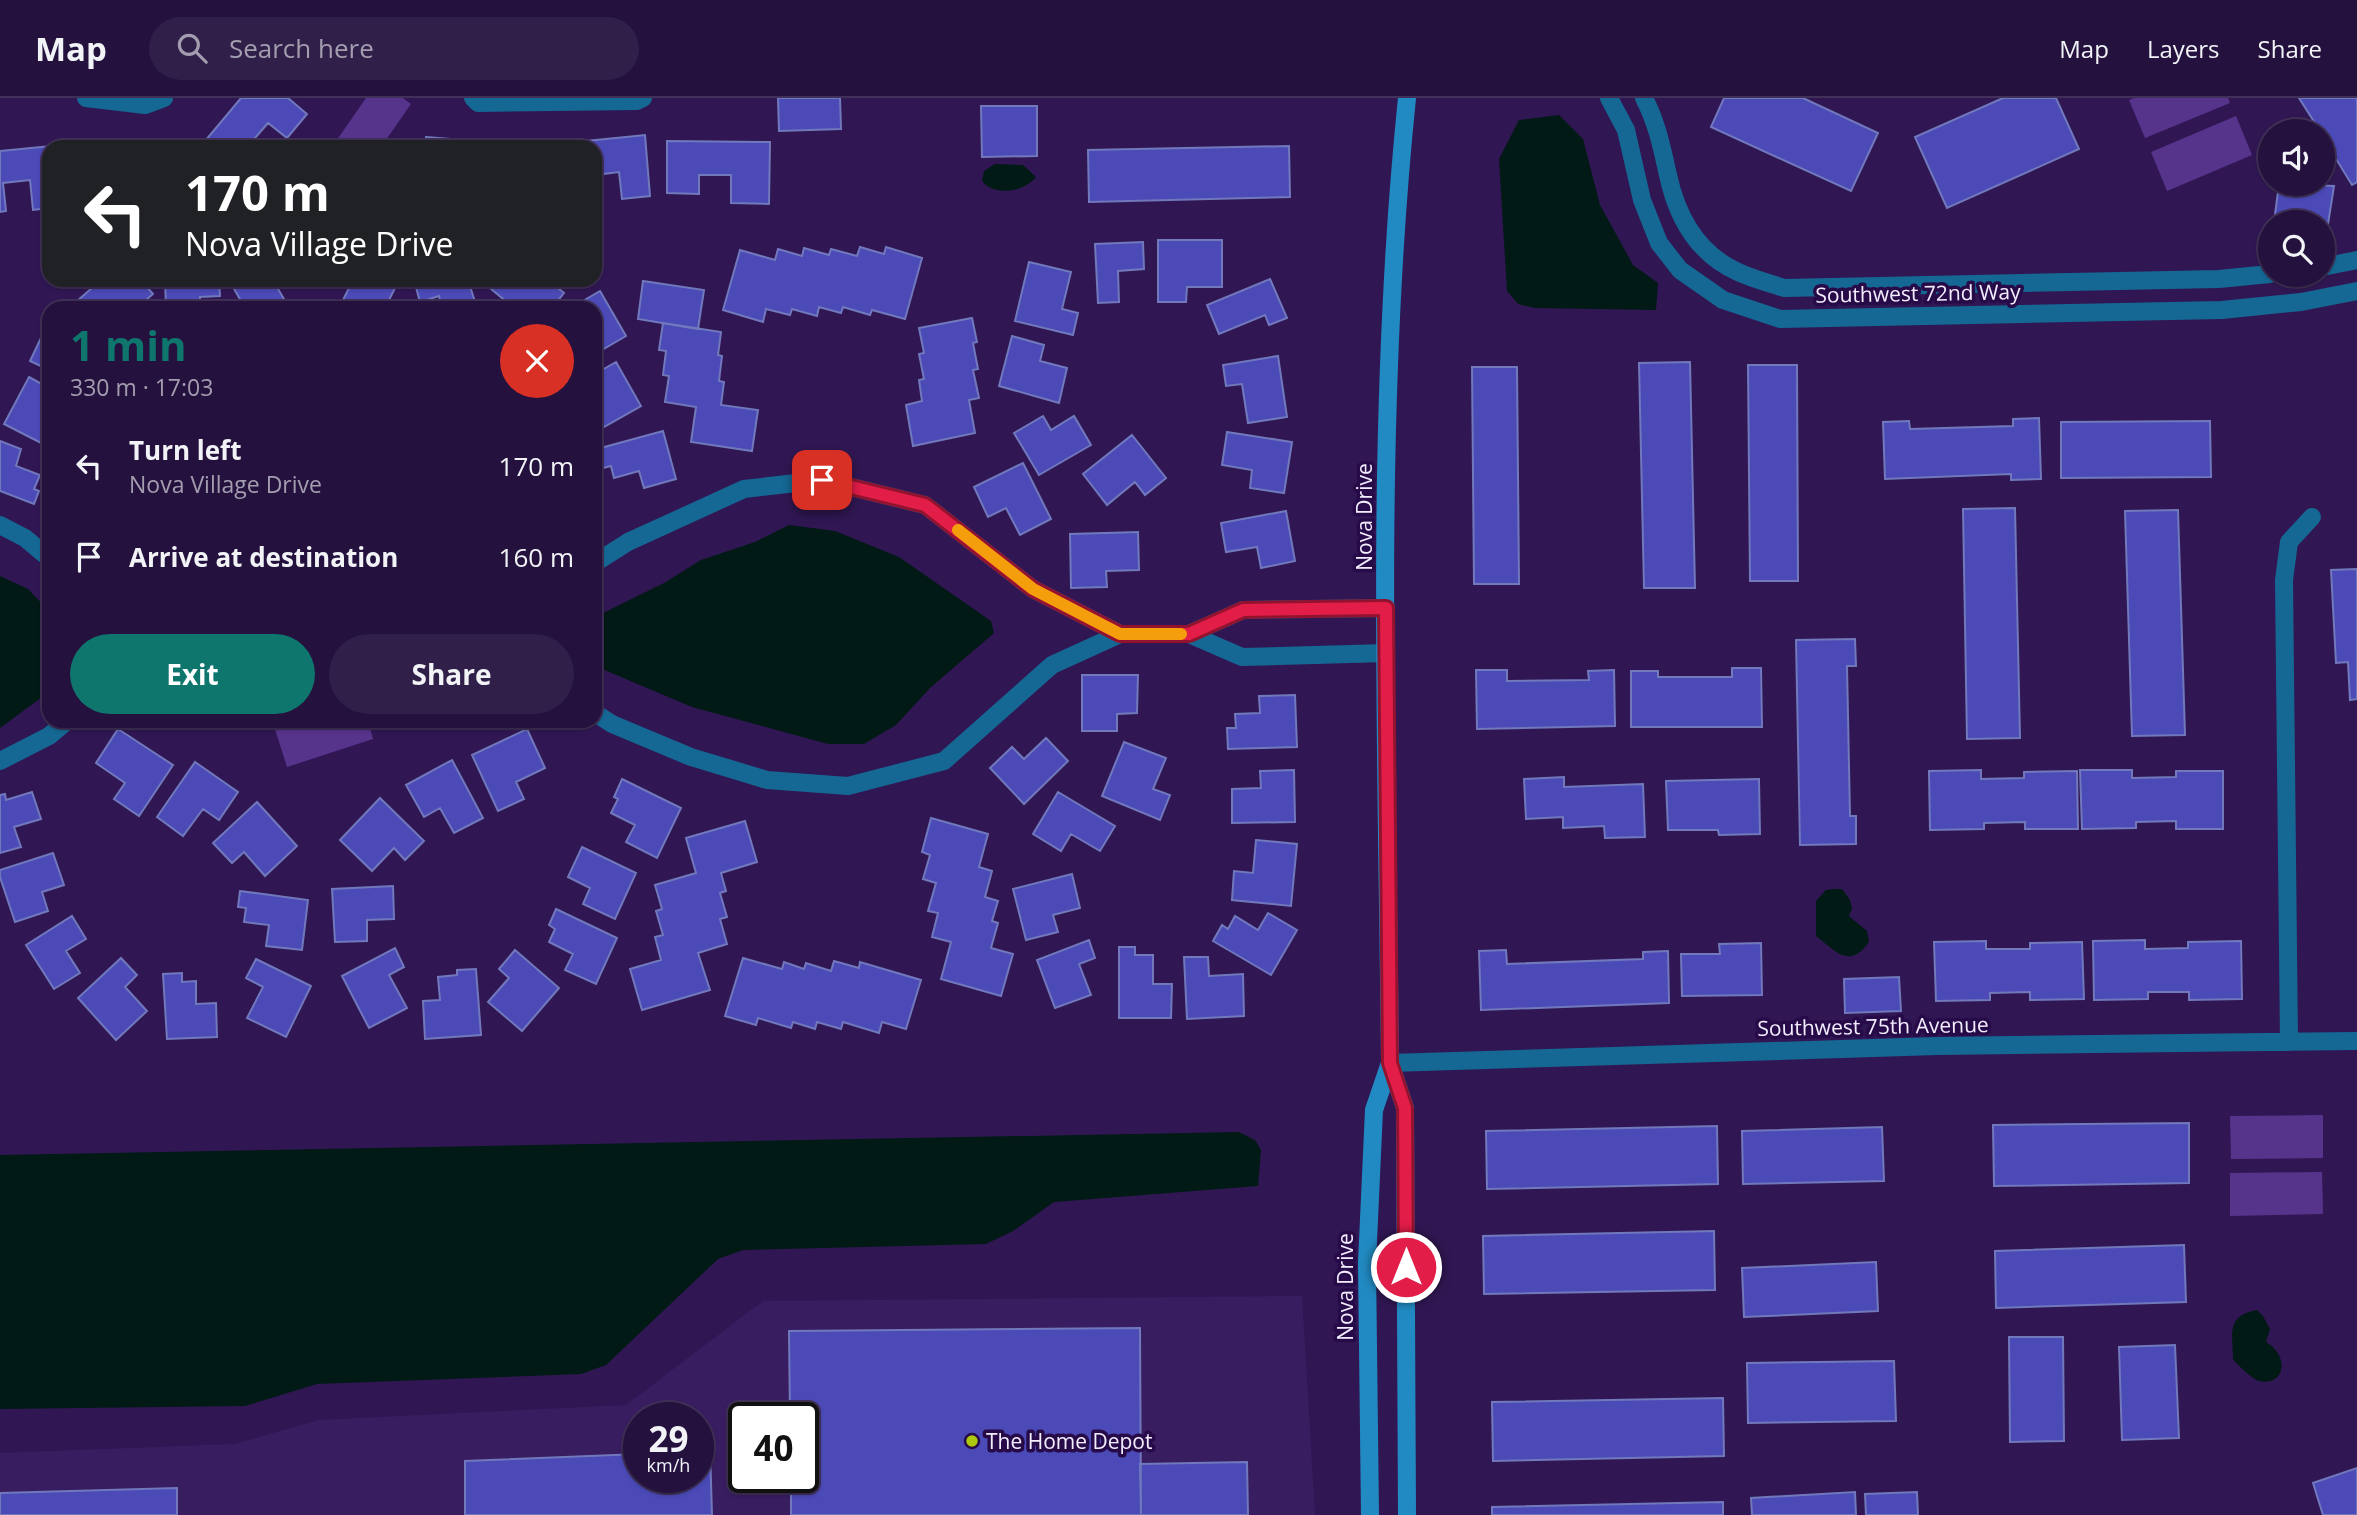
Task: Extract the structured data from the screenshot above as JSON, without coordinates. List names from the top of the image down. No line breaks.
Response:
{"streets":{"street":["Southwest 72nd Way","Nova Drive","Southwest 75th Avenue"]},"crossings":[["Nova Drive","Southwest 75th Avenue"]],"places":["The Home Depot"],"page":{"header":"Map","search":"Search here","nav":["Map","Layers","Share"],"turn":["170 m","Nova Village Drive"],"heading":["1 min","330 m · 17:03"],"list":[{"name":"Turn left","note":"Nova Village Drive","value":"170 m"},{"name":"Arrive at destination","value":"160 m"}],"buttons":["Exit","Share"],"speed":"29 km/h","limit":"40"}}
